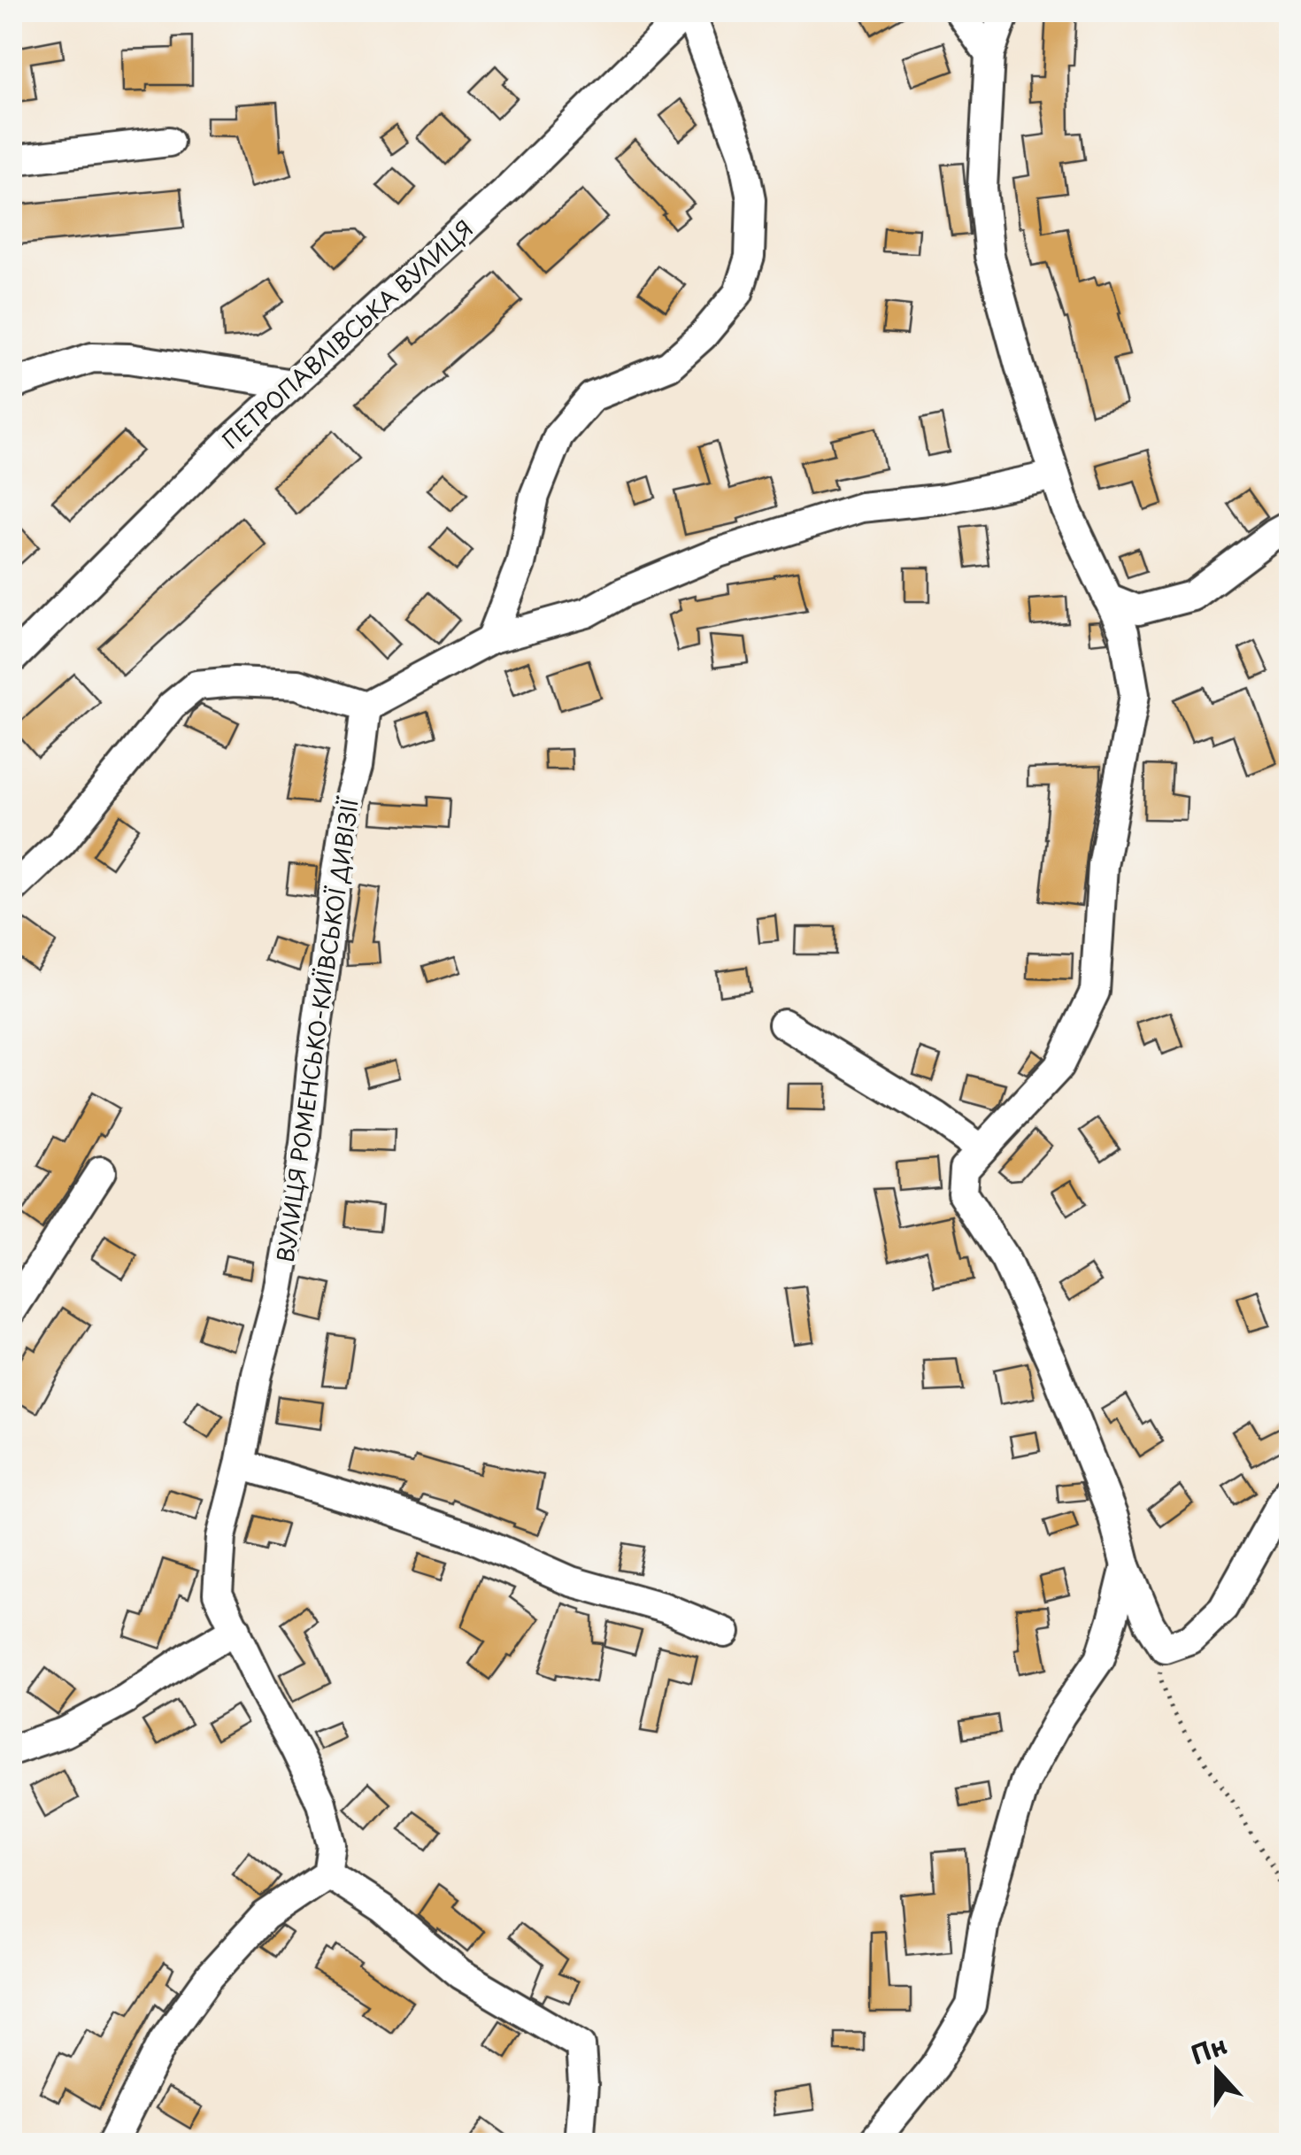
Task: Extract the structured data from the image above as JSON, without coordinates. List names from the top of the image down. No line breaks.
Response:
{"streets":{"street":["ПЕТРОПАВЛІВСЬКА ВУЛИЦЯ","ВУЛИЦЯ РОМЕНСЬКО-КИЇВСЬКОЇ ДИВІЗІЇ"]},"north":"top"}
